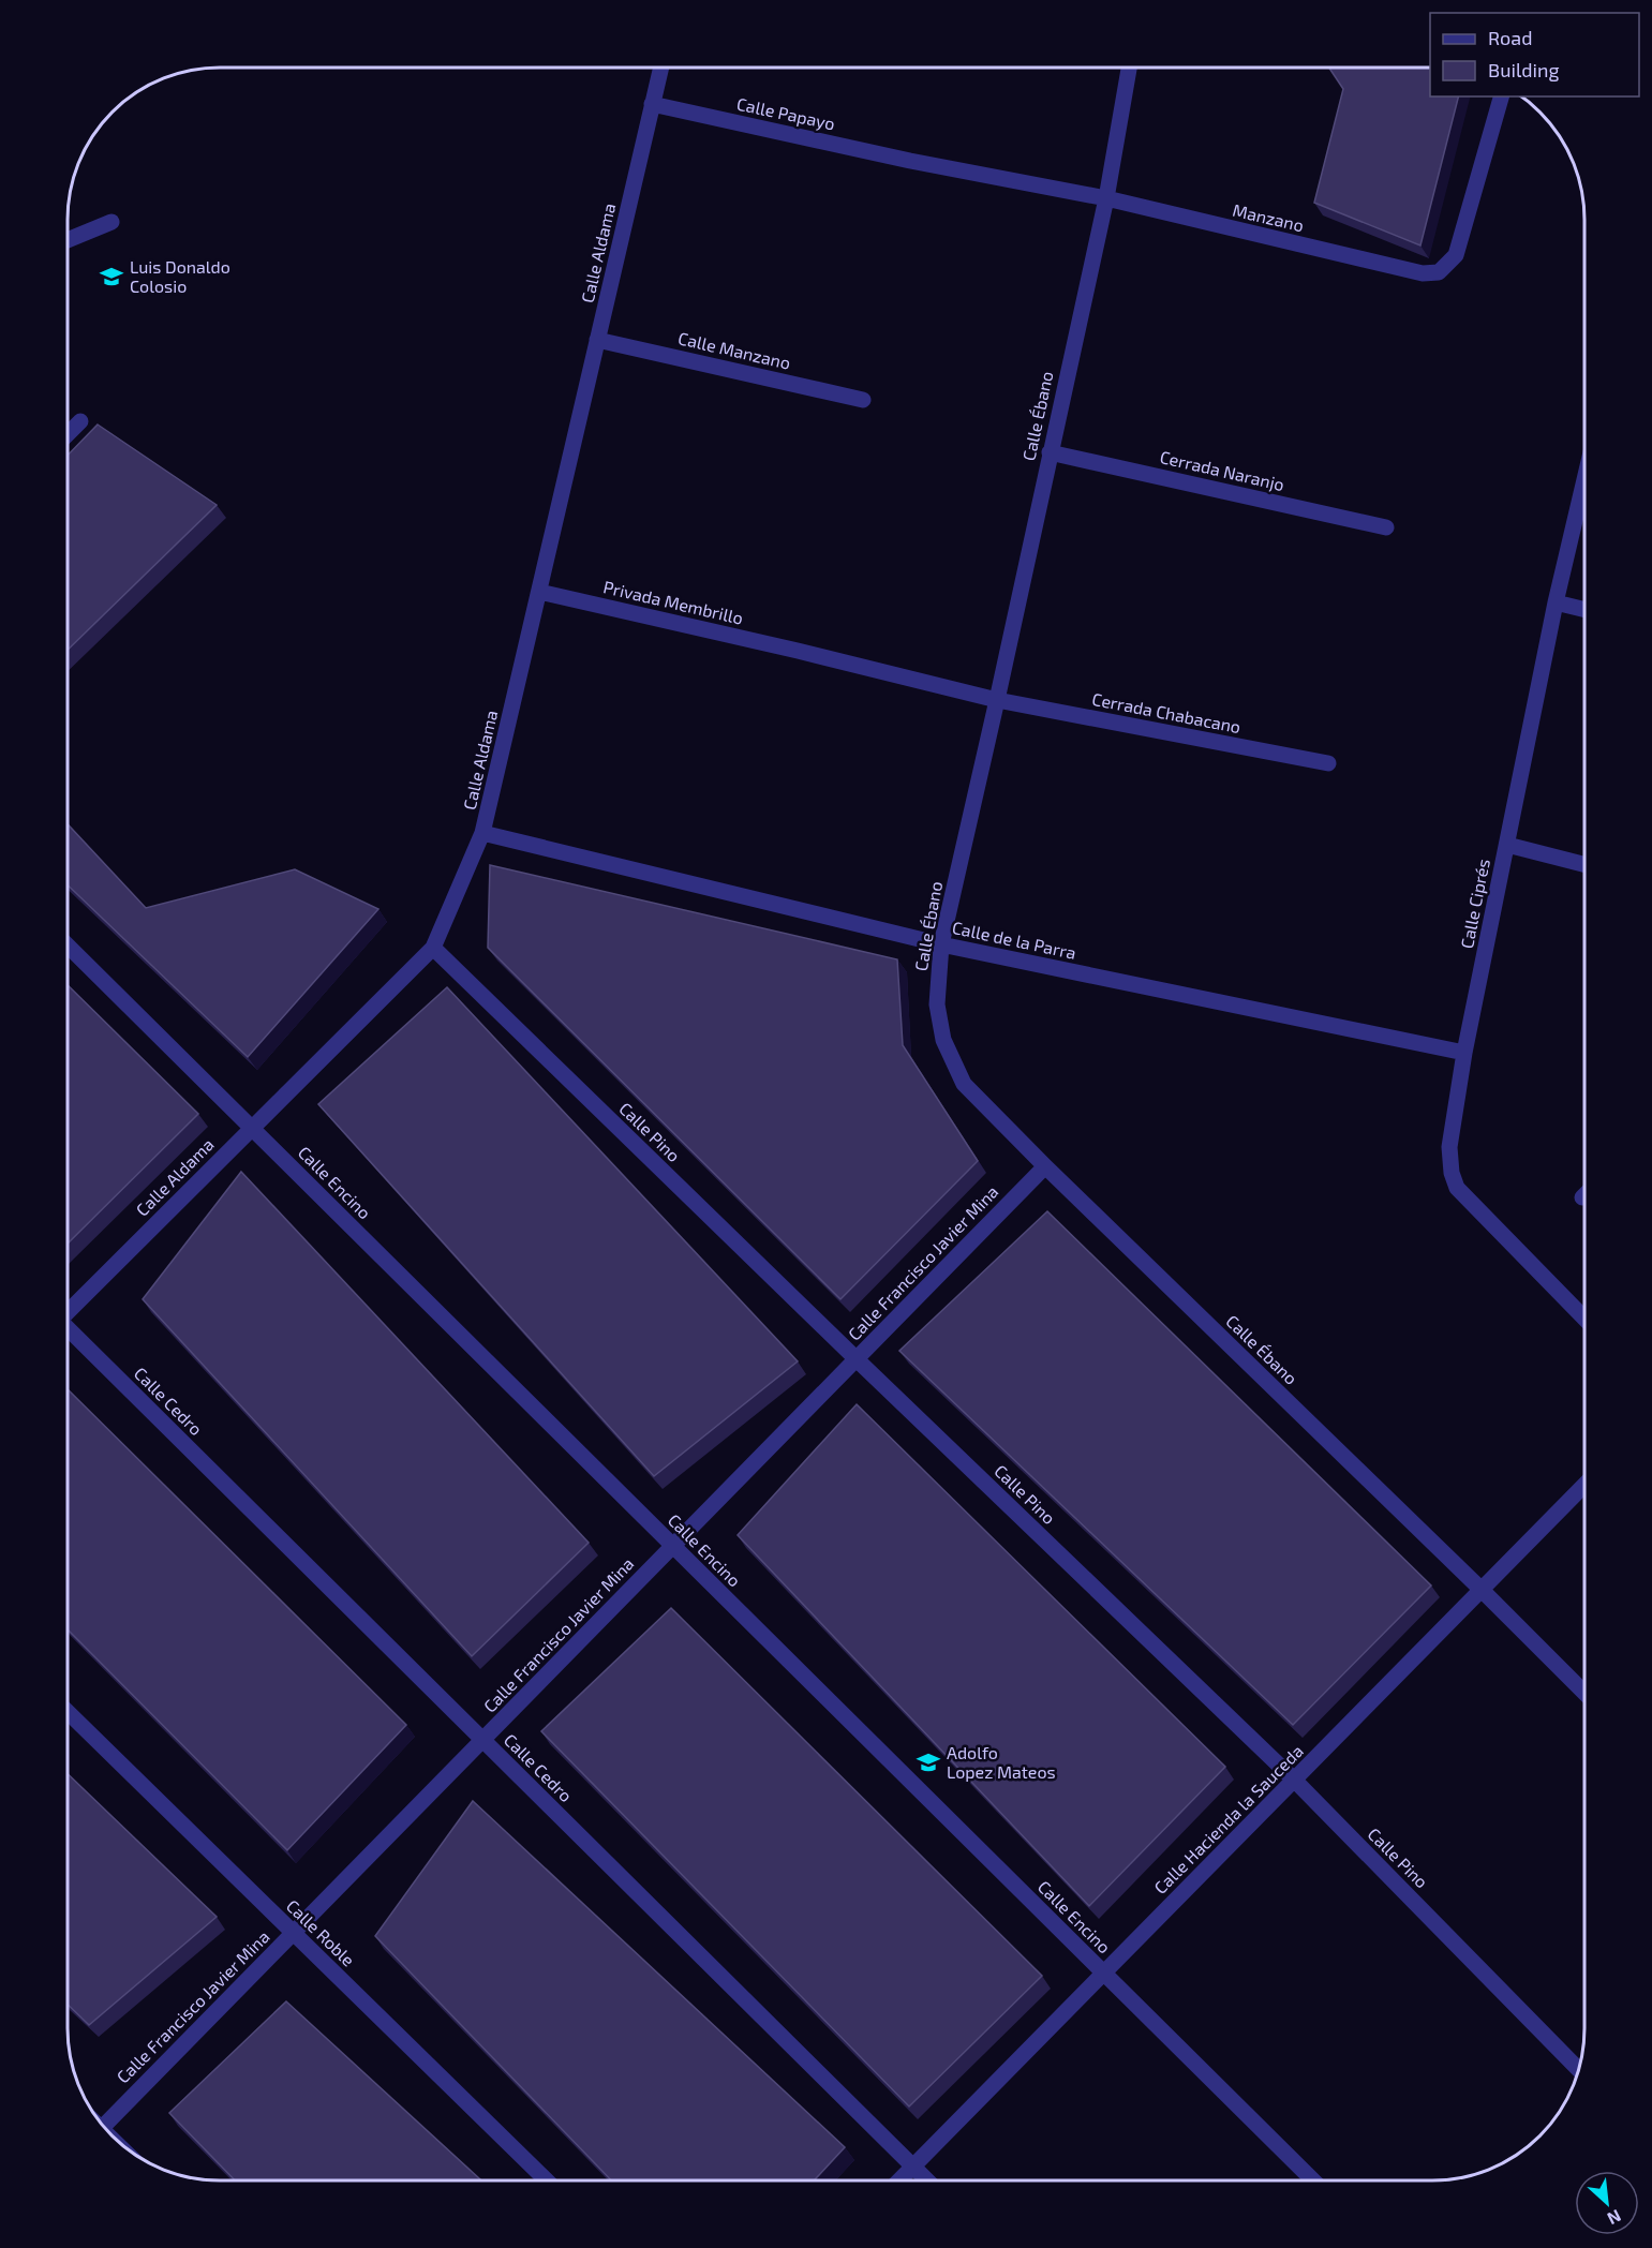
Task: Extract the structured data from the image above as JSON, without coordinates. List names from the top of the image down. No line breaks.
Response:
{"streets":{"street":["Calle Papayo","Manzano","Calle Aldama","Calle Manzano","Calle Ébano","Cerrada Naranjo","Privada Membrillo","Cerrada Chabacano","Calle Ciprés","Calle de la Parra","Calle Pino","Calle Encino","Calle Francisco Javier Mina","Calle Cedro","Calle Hacienda la Sauceda","Calle Roble"]},"crossings":[["Calle Papayo","Manzano"],["Calle Papayo","Calle Aldama"],["Calle Papayo","Calle Ébano"],["Manzano","Calle Ébano"],["Calle Aldama","Calle Manzano"],["Calle Aldama","Privada Membrillo"],["Calle Aldama","Calle de la Parra"],["Calle Aldama","Calle Pino"],["Calle Aldama","Calle Encino"],["Calle Ébano","Cerrada Naranjo"],["Calle Ébano","Privada Membrillo"],["Calle Ébano","Cerrada Chabacano"],["Calle Ébano","Calle de la Parra"],["Calle Ébano","Calle Francisco Javier Mina"],["Calle Ébano","Calle Hacienda la Sauceda"],["Privada Membrillo","Cerrada Chabacano"],["Calle Ciprés","Calle de la Parra"],["Calle Pino","Calle Francisco Javier Mina"],["Calle Pino","Calle Hacienda la Sauceda"],["Calle Encino","Calle Francisco Javier Mina"],["Calle Encino","Calle Hacienda la Sauceda"],["Calle Francisco Javier Mina","Calle Cedro"],["Calle Francisco Javier Mina","Calle Roble"],["Calle Cedro","Calle Hacienda la Sauceda"]],"places":{"school or university":["Luis Donaldo Colosio","Adolfo Lopez Mateos"]},"legend":["Road","Building"],"north":"bottom right"}
